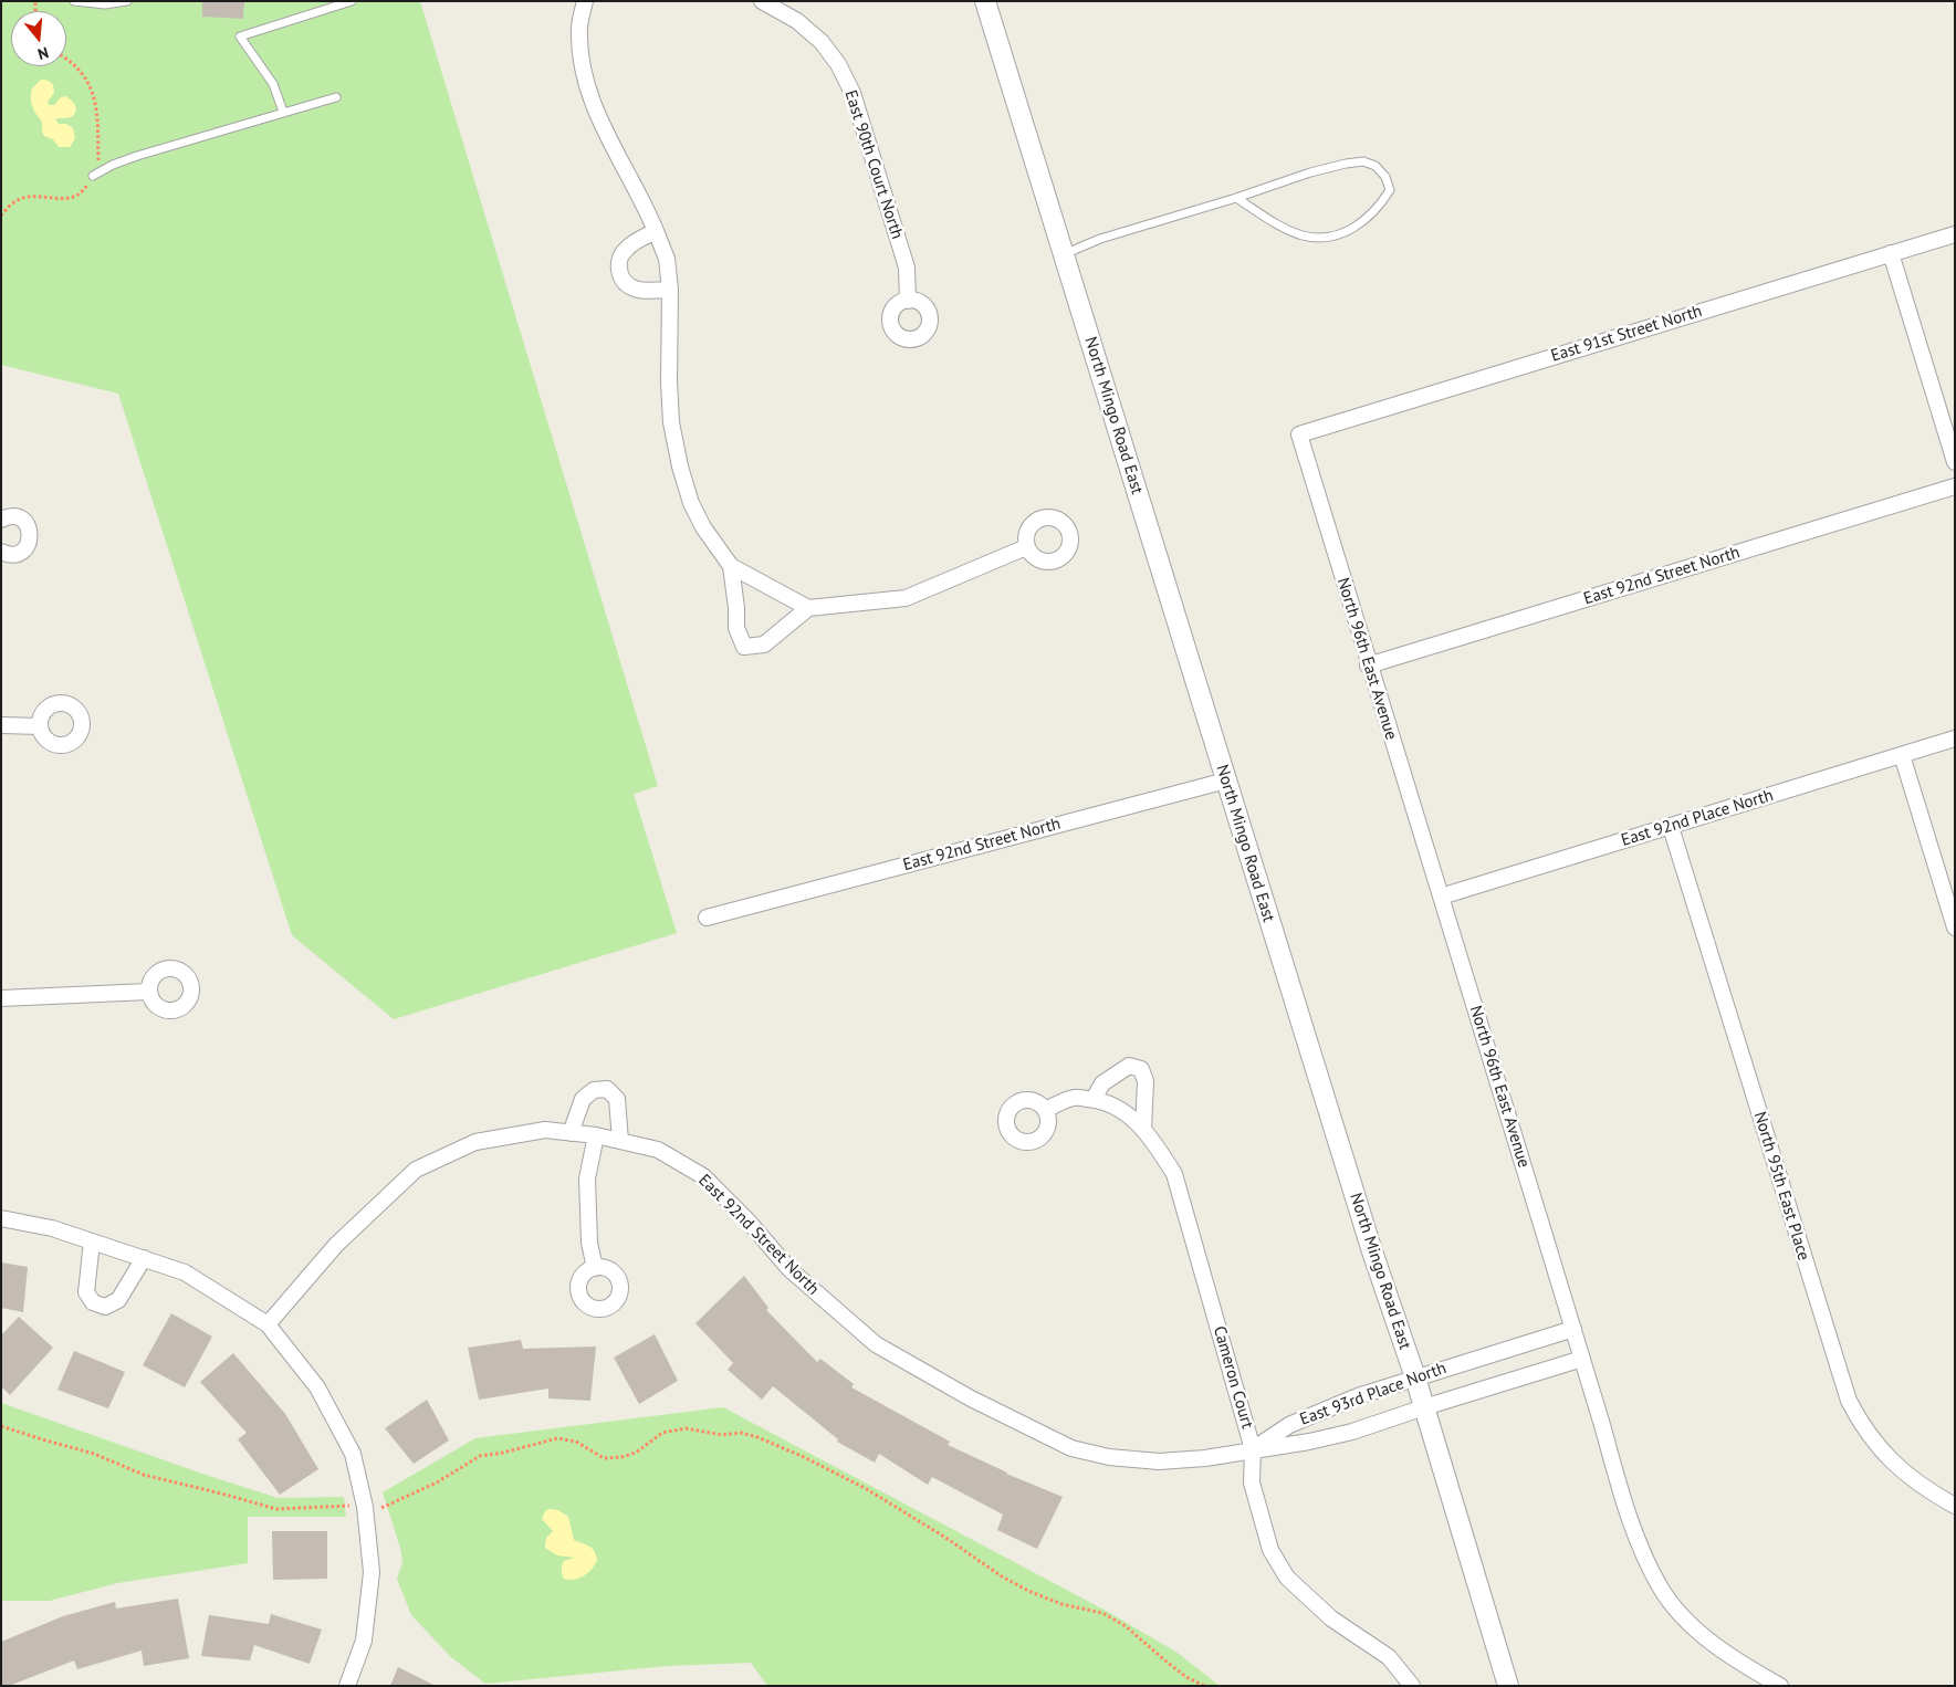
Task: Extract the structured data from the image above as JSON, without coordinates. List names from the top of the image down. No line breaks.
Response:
{"streets":{"street":["East 90th Court North","East 91st Street North","North Mingo Road East","East 92nd Street North","North 96th East Avenue","East 92nd Place North","North 95th East Place","Cameron Court","East 93rd Place North"]},"crossings":[["East 91st Street North","North 96th East Avenue"],["North Mingo Road East","East 92nd Street North"],["North Mingo Road East","East 93rd Place North"],["East 92nd Street North","North 96th East Avenue"],["East 92nd Street North","Cameron Court"],["East 92nd Street North","East 93rd Place North"],["North 96th East Avenue","East 92nd Place North"],["North 96th East Avenue","East 93rd Place North"],["East 92nd Place North","North 95th East Place"],["Cameron Court","East 93rd Place North"]],"north":"bottom"}
